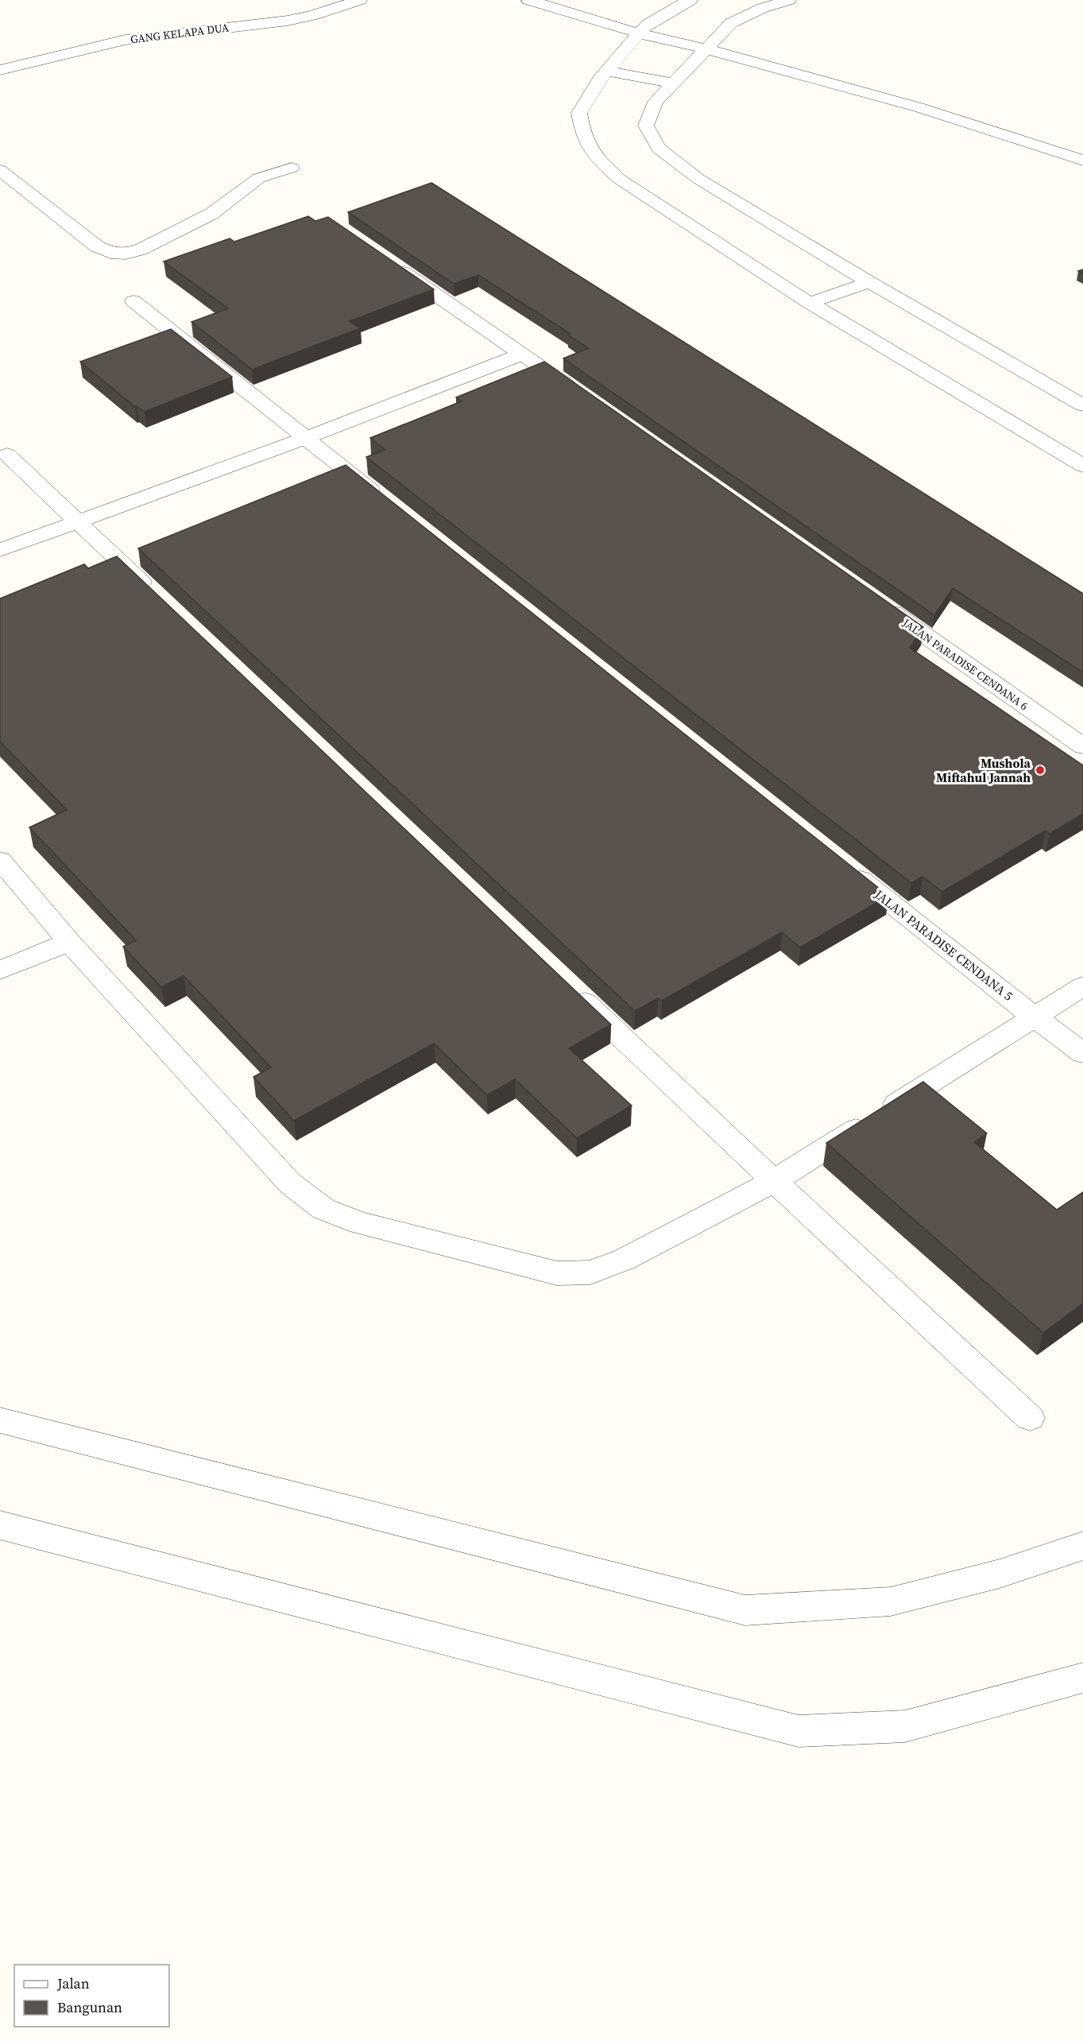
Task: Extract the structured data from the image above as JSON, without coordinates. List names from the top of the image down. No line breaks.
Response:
{"streets":{"street":["GANG KELAPA DUA","JALAN PARADISE CENDANA 6","JALAN PARADISE CENDANA 5"]},"places":["Mushola Miftahul Jannah"],"legend":["Jalan","Bangunan"]}
